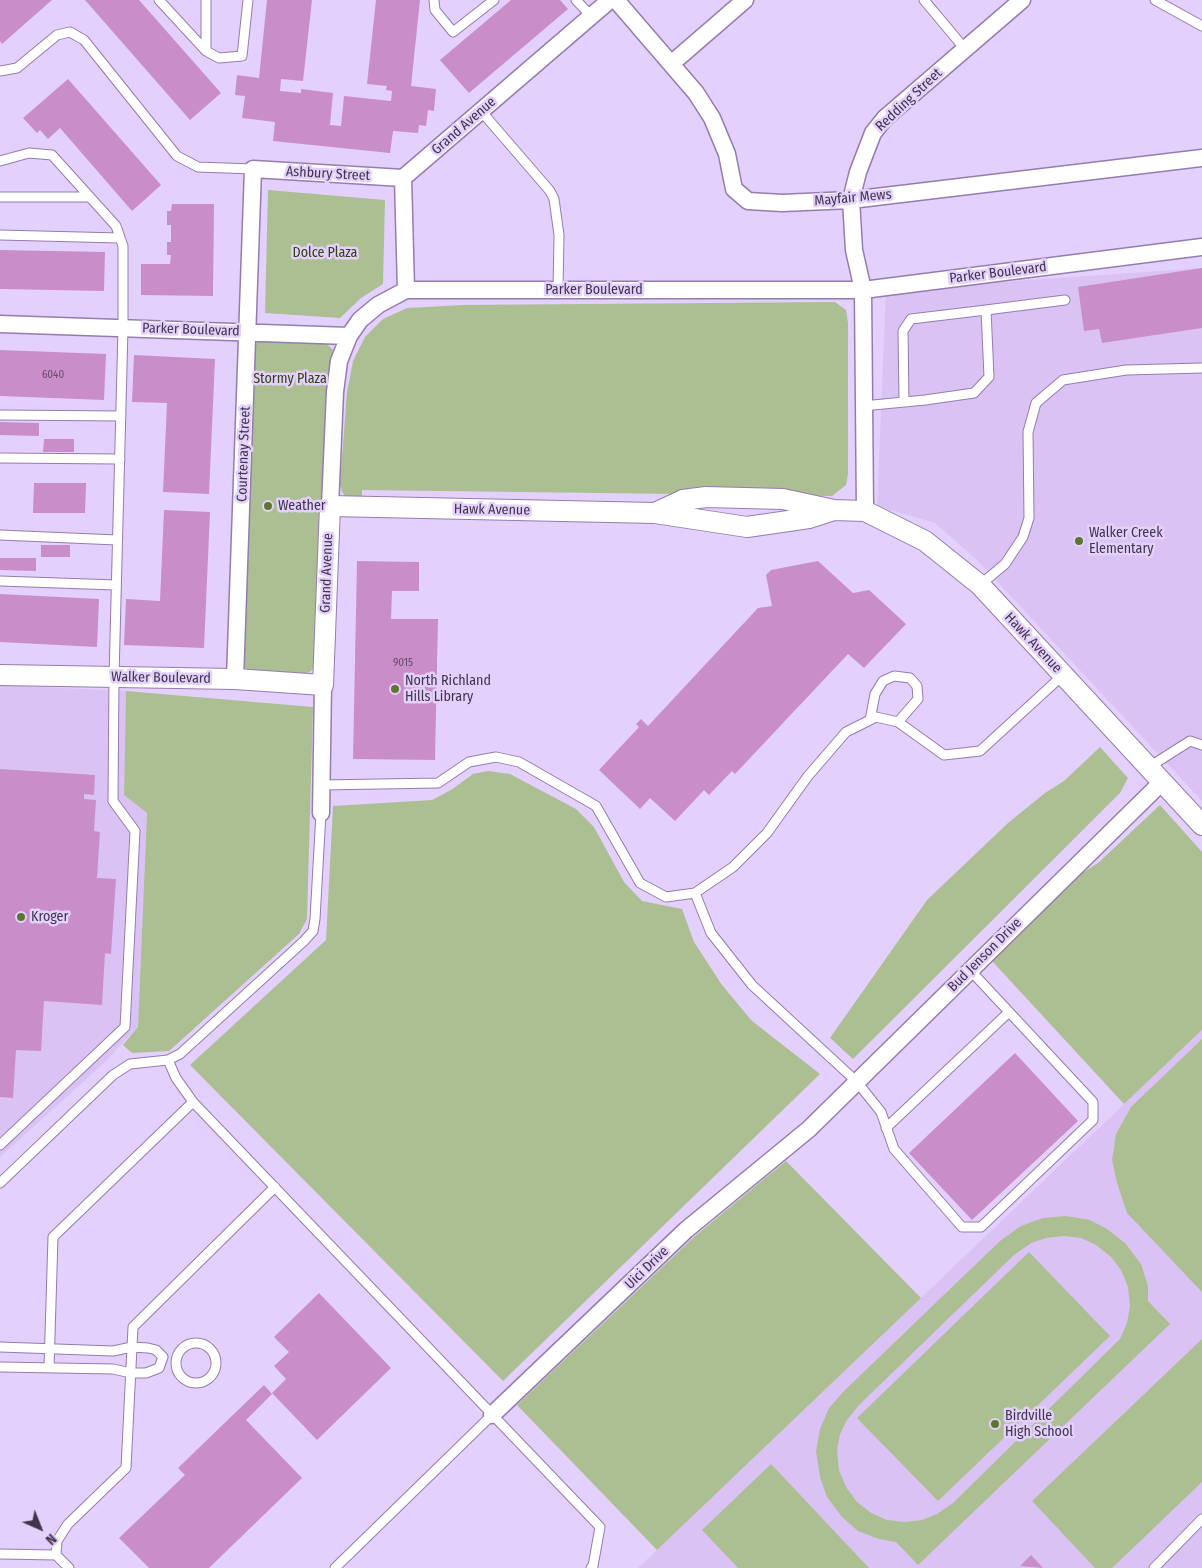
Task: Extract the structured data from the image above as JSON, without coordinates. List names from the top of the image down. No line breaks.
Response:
{"streets":{"street":["Redding Street","Grand Avenue","Ashbury Street","Mayfair Mews","Parker Boulevard","Courtenay Street","Hawk Avenue","Walker Boulevard","Bud Jenson Drive","Uici Drive"]},"crossings":[["Redding Street","Mayfair Mews"],["Redding Street","Parker Boulevard"],["Redding Street","Hawk Avenue"],["Grand Avenue","Ashbury Street"],["Grand Avenue","Parker Boulevard"],["Grand Avenue","Hawk Avenue"],["Grand Avenue","Walker Boulevard"],["Ashbury Street","Courtenay Street"],["Parker Boulevard","Courtenay Street"],["Courtenay Street","Walker Boulevard"],["Hawk Avenue","Bud Jenson Drive"],["Bud Jenson Drive","Uici Drive"]],"parks":["Dolce Plaza","Stormy Plaza"],"places":["Weather","Walker Creek Elementary","North Richland Hills Library","Kroger","Birdville High School"],"house_numbers":["6040","9015"],"north":"bottom right"}
